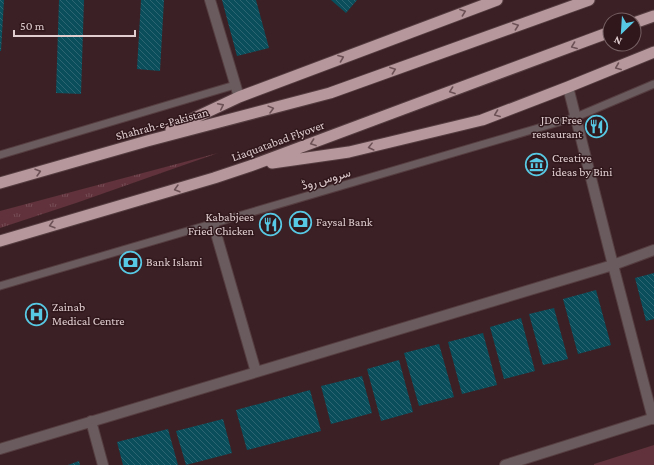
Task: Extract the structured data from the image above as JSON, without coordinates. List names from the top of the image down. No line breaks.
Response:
{"streets":{"highway":["Shahrah-e-Pakistan","Liaquatabad Flyover"],"lane":["سروس روڈ"]},"places":{"restaurant":["JDC Free restaurant","Kababjees Fried Chicken"],"museum":["Creative ideas by Bini"],"bank":["Faysal Bank","Bank Islami"],"hospital":["Zainab Medical Centre"]},"scale_bar":"50 m","north":"bottom left"}
